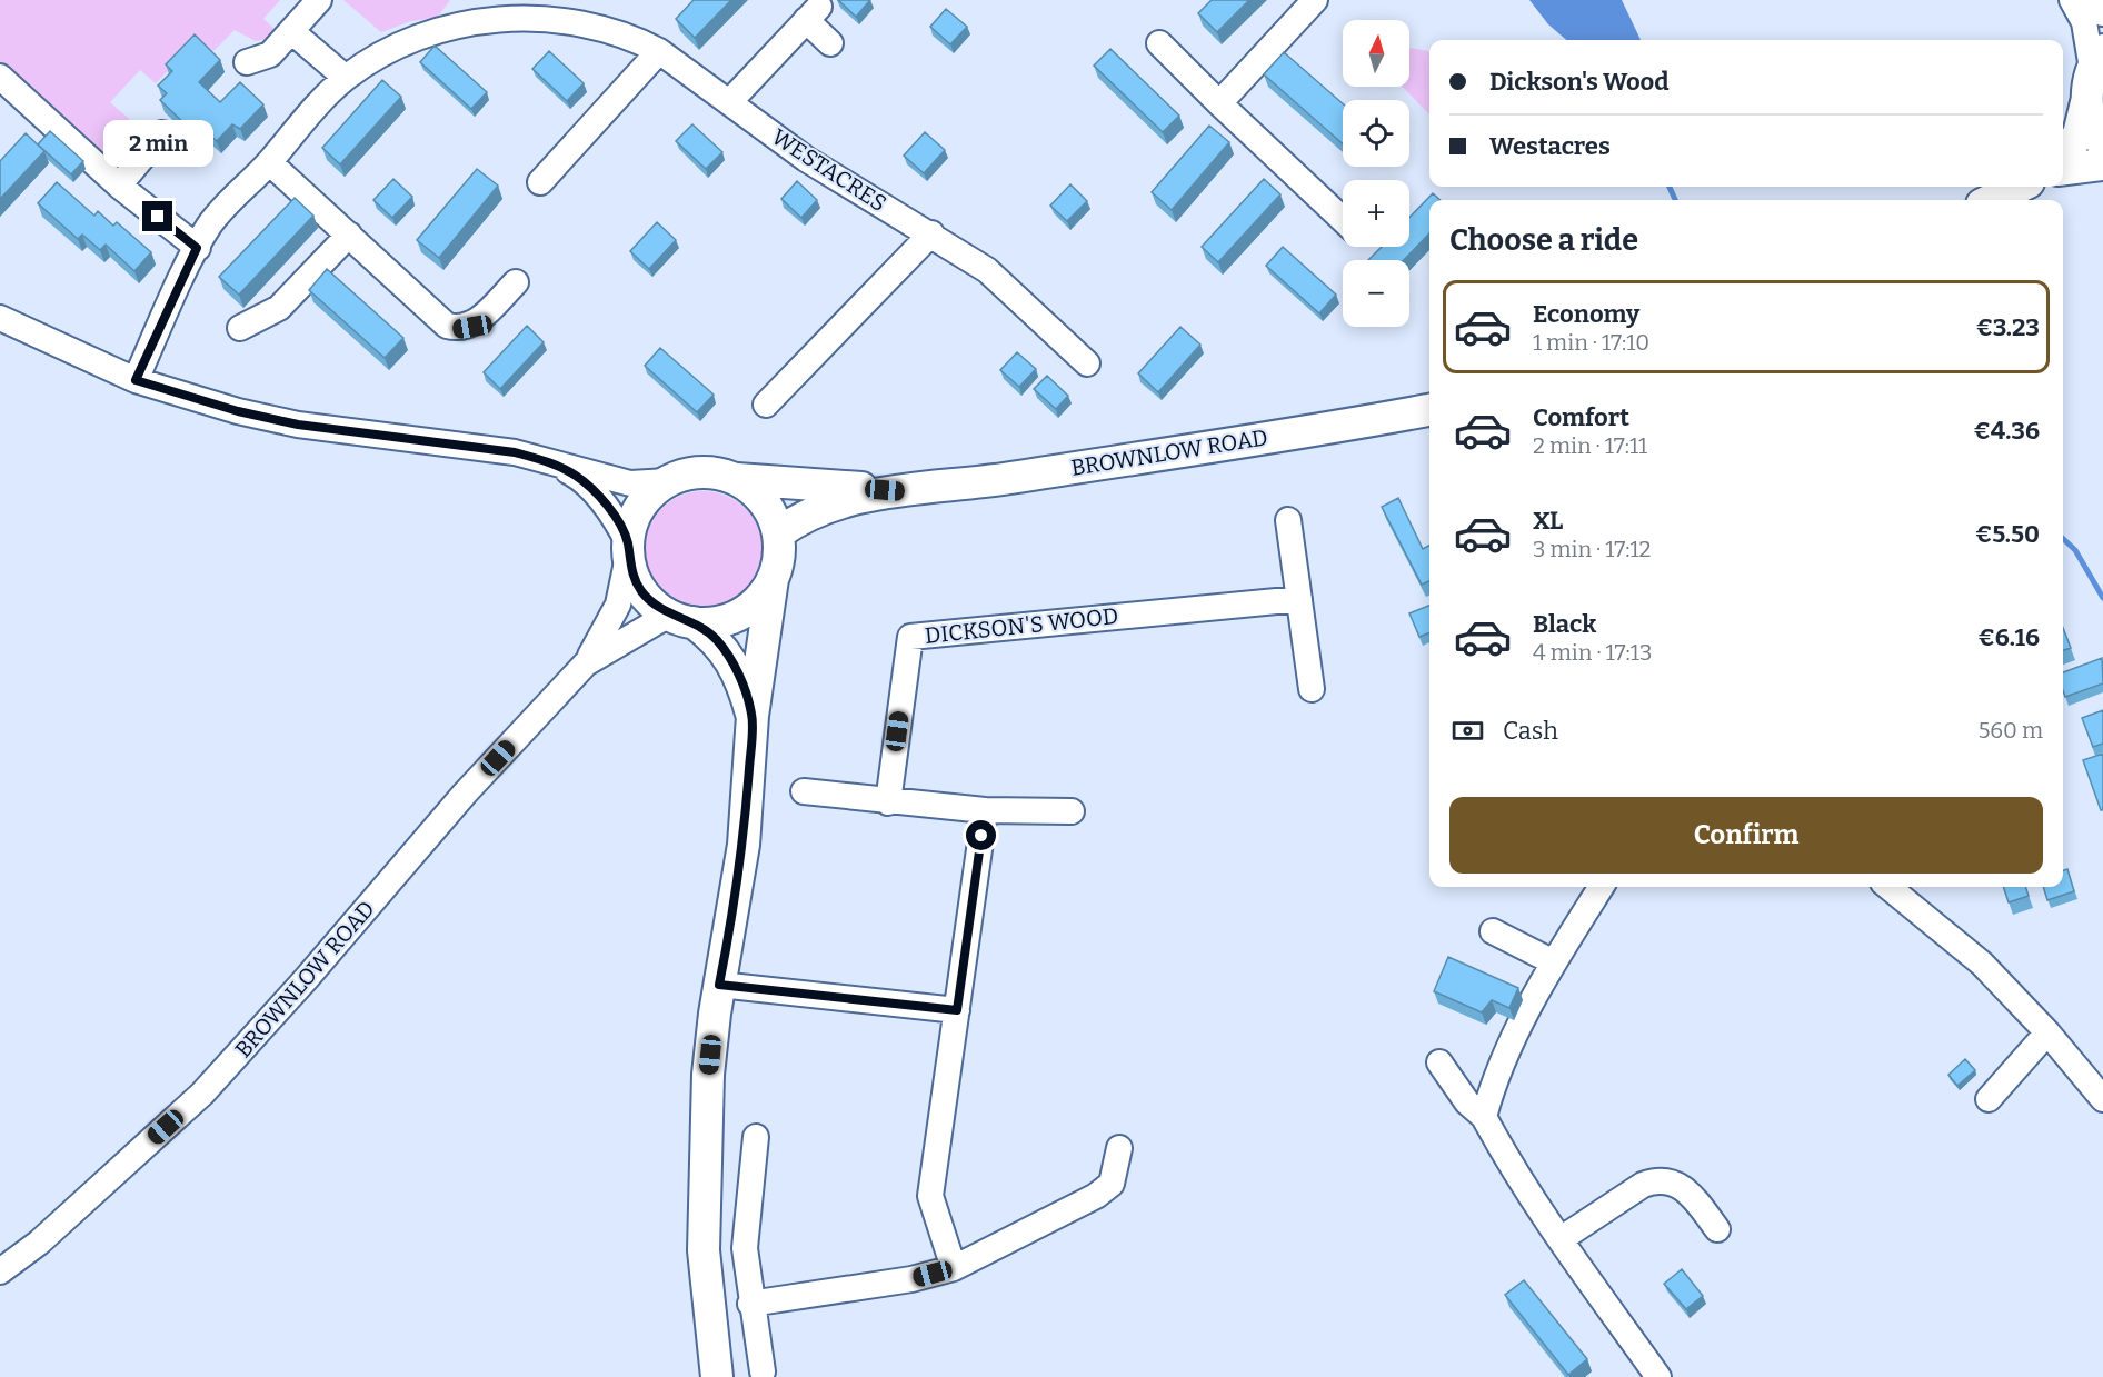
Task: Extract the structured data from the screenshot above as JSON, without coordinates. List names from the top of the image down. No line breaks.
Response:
{"streets":{"main road":["BROWNLOW ROAD"],"street":["WESTACRES","DICKSON'S WOOD"]},"north":"top","page":{"map_buttons":["+","−"],"banner":["Dickson's Wood","Westacres"],"bubble":"2 min","heading":"Choose a ride","list":[{"name":"Economy","note":"1 min · 17:10","value":"€3.23"},{"name":"Comfort","note":"2 min · 17:11","value":"€4.36"},{"name":"XL","note":"3 min · 17:12","value":"€5.50"},{"name":"Black","note":"4 min · 17:13","value":"€6.16"}],"pay":["Cash","560 m"],"buttons":"Confirm"}}
